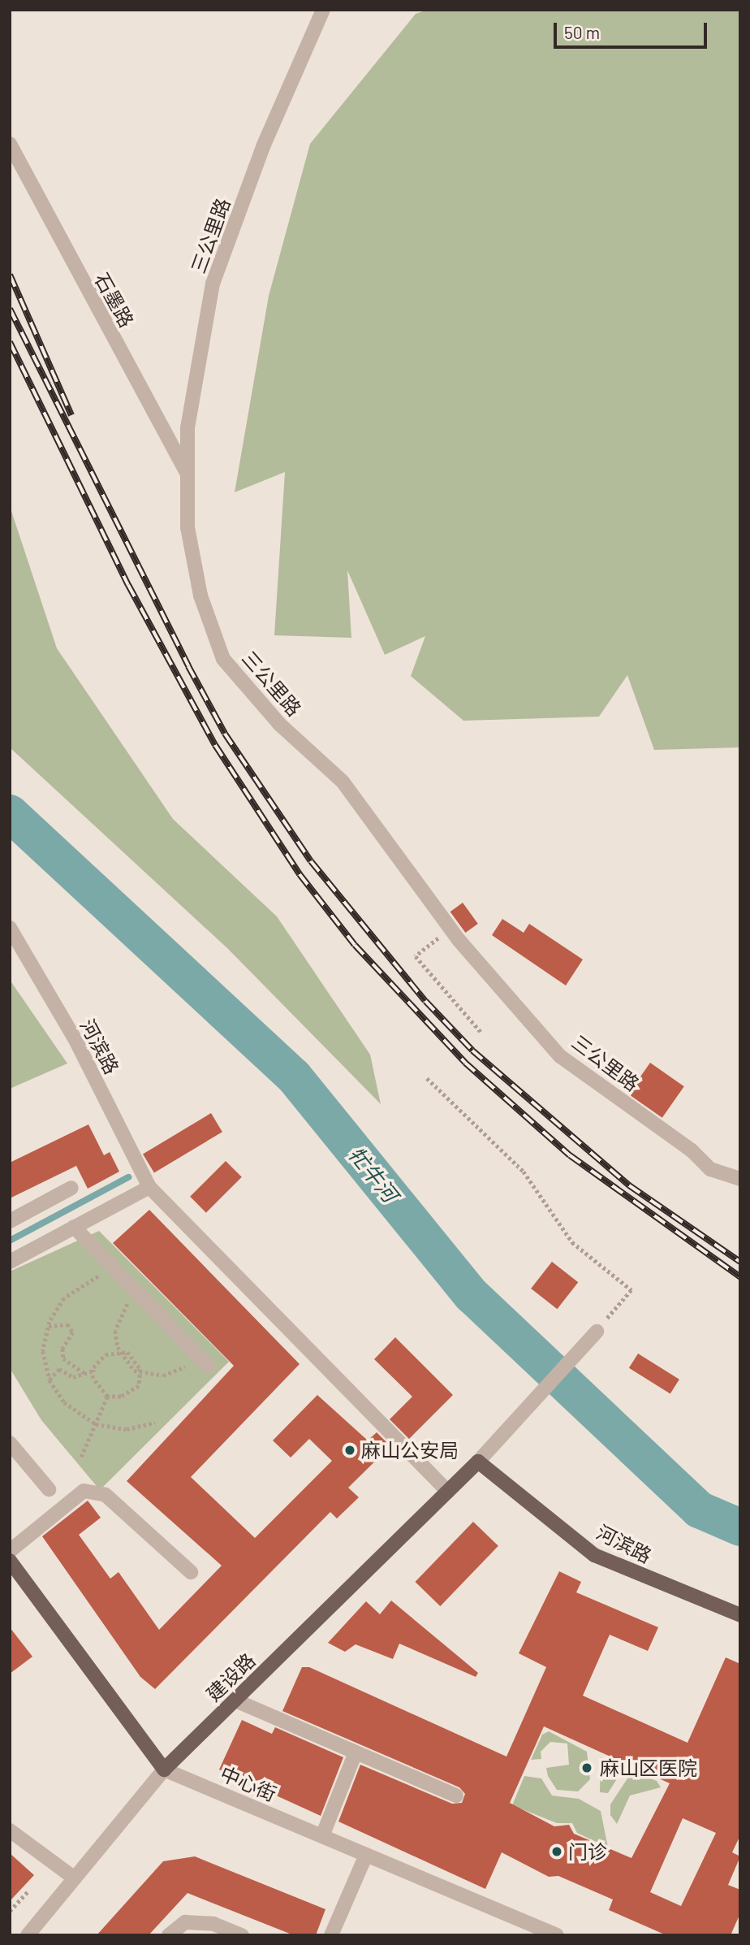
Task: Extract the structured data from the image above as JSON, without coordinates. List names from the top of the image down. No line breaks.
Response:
{"streets":{"main road":["河滨路","建设路"],"street":["三公里路","石墨路","中心街"]},"crossings":[["三公里路","石墨路"],["河滨路","建设路"],["建设路","中心街"]],"water":["牤牛河"],"places":["麻山公安局","麻山区医院","门诊"],"scale_bar":"50 m"}
